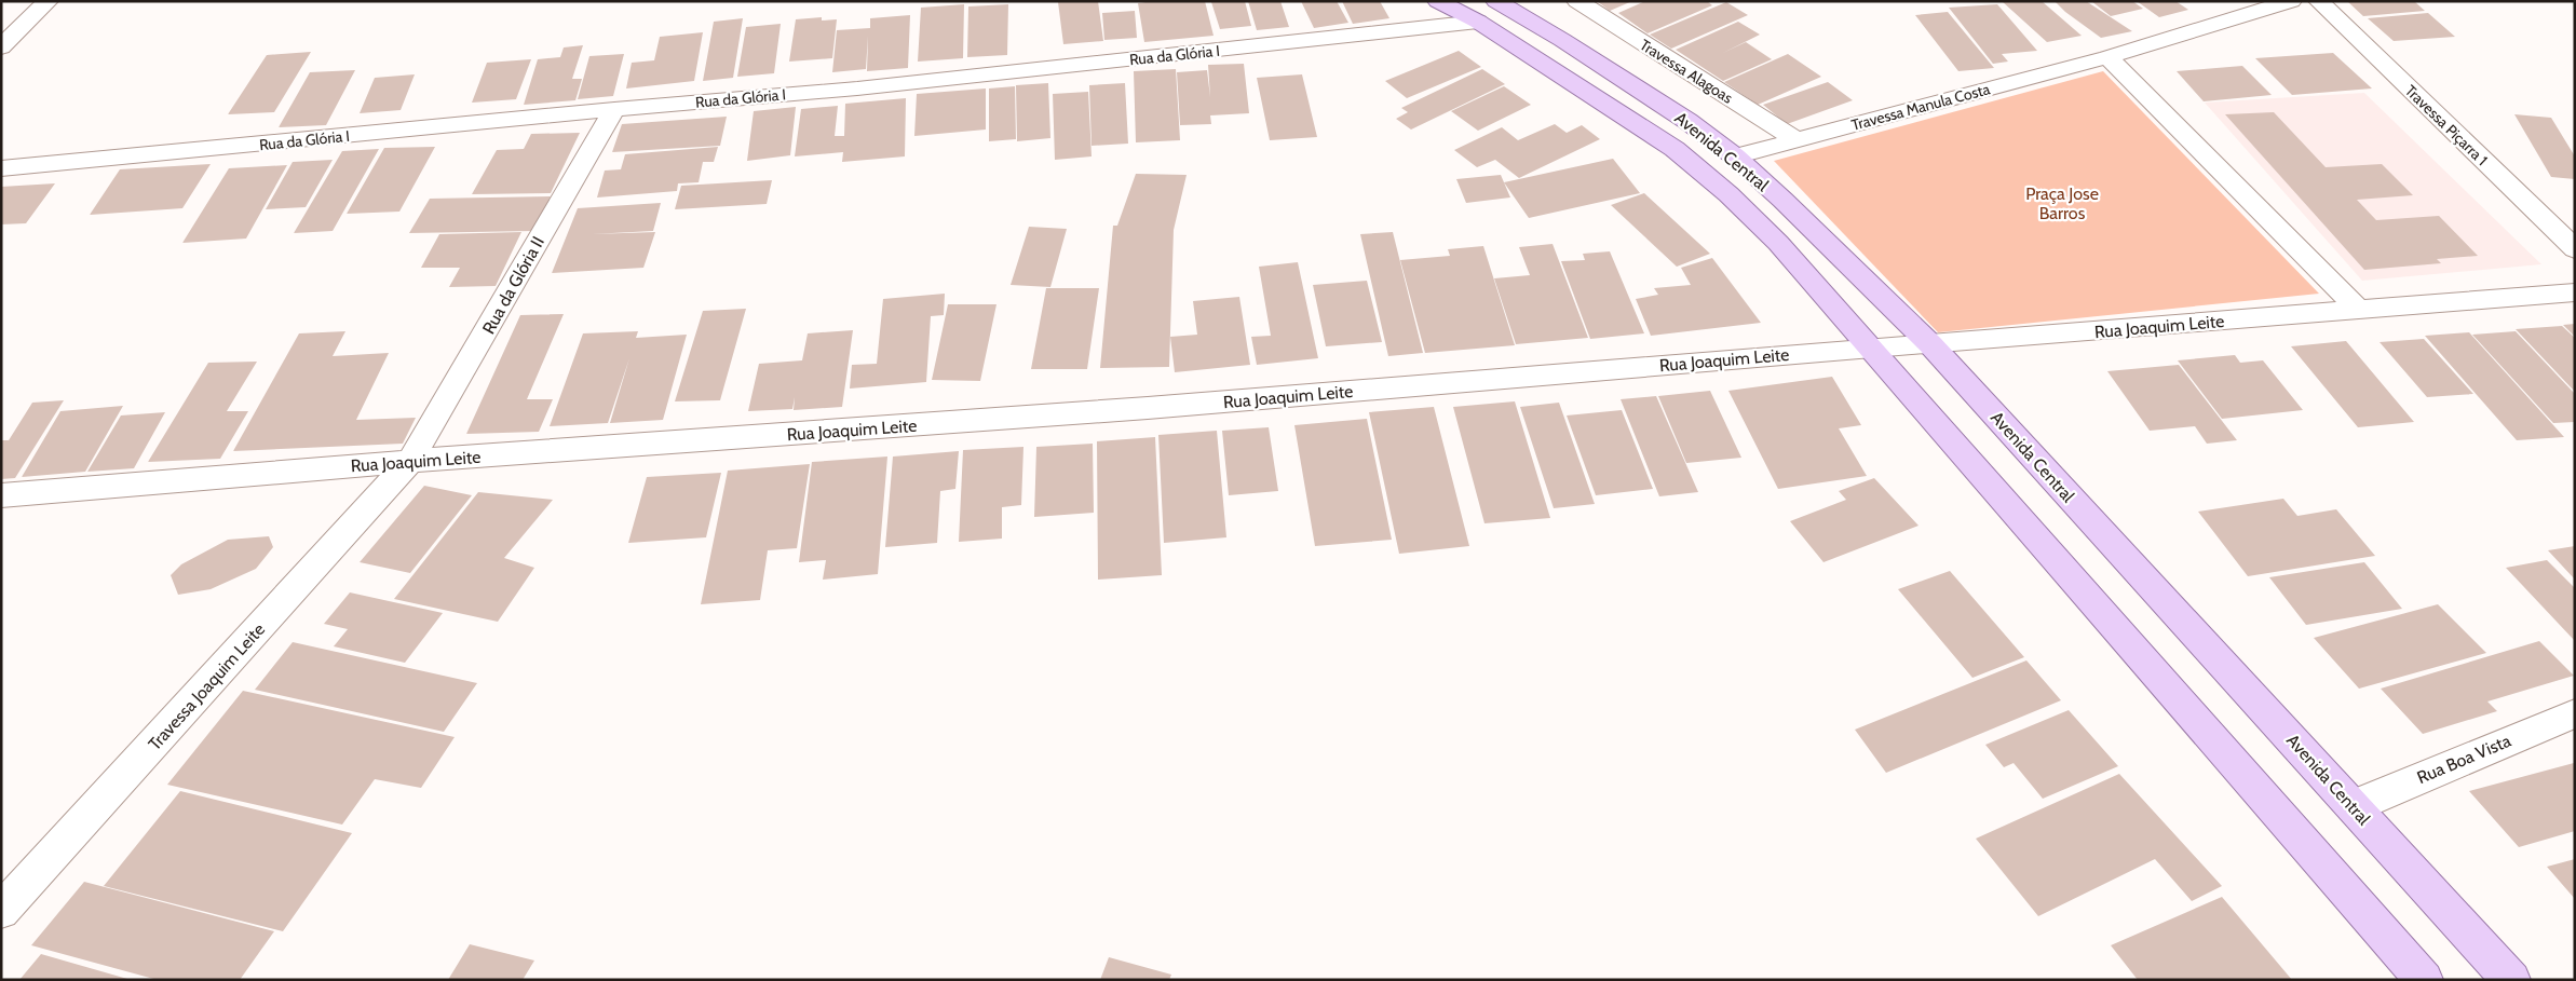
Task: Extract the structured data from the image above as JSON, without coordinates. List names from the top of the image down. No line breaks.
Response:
{"streets":{"main road":["Avenida Central"],"street":["Rua da Glória I","Travessa Alagoas","Travessa Manula Costa","Travessa Piçarra 1","Rua da Glória II","Rua Joaquim Leite","Travessa Joaquim Leite","Rua Boa Vista"]},"crossings":[["Rua da Glória I","Avenida Central"],["Rua da Glória I","Rua da Glória II"],["Travessa Alagoas","Travessa Manula Costa"],["Travessa Manula Costa","Avenida Central"],["Avenida Central","Rua Joaquim Leite"],["Avenida Central","Rua Boa Vista"],["Rua da Glória II","Rua Joaquim Leite"],["Rua da Glória II","Travessa Joaquim Leite"],["Rua Joaquim Leite","Travessa Joaquim Leite"]],"parks":["Praça Jose Barros"]}
